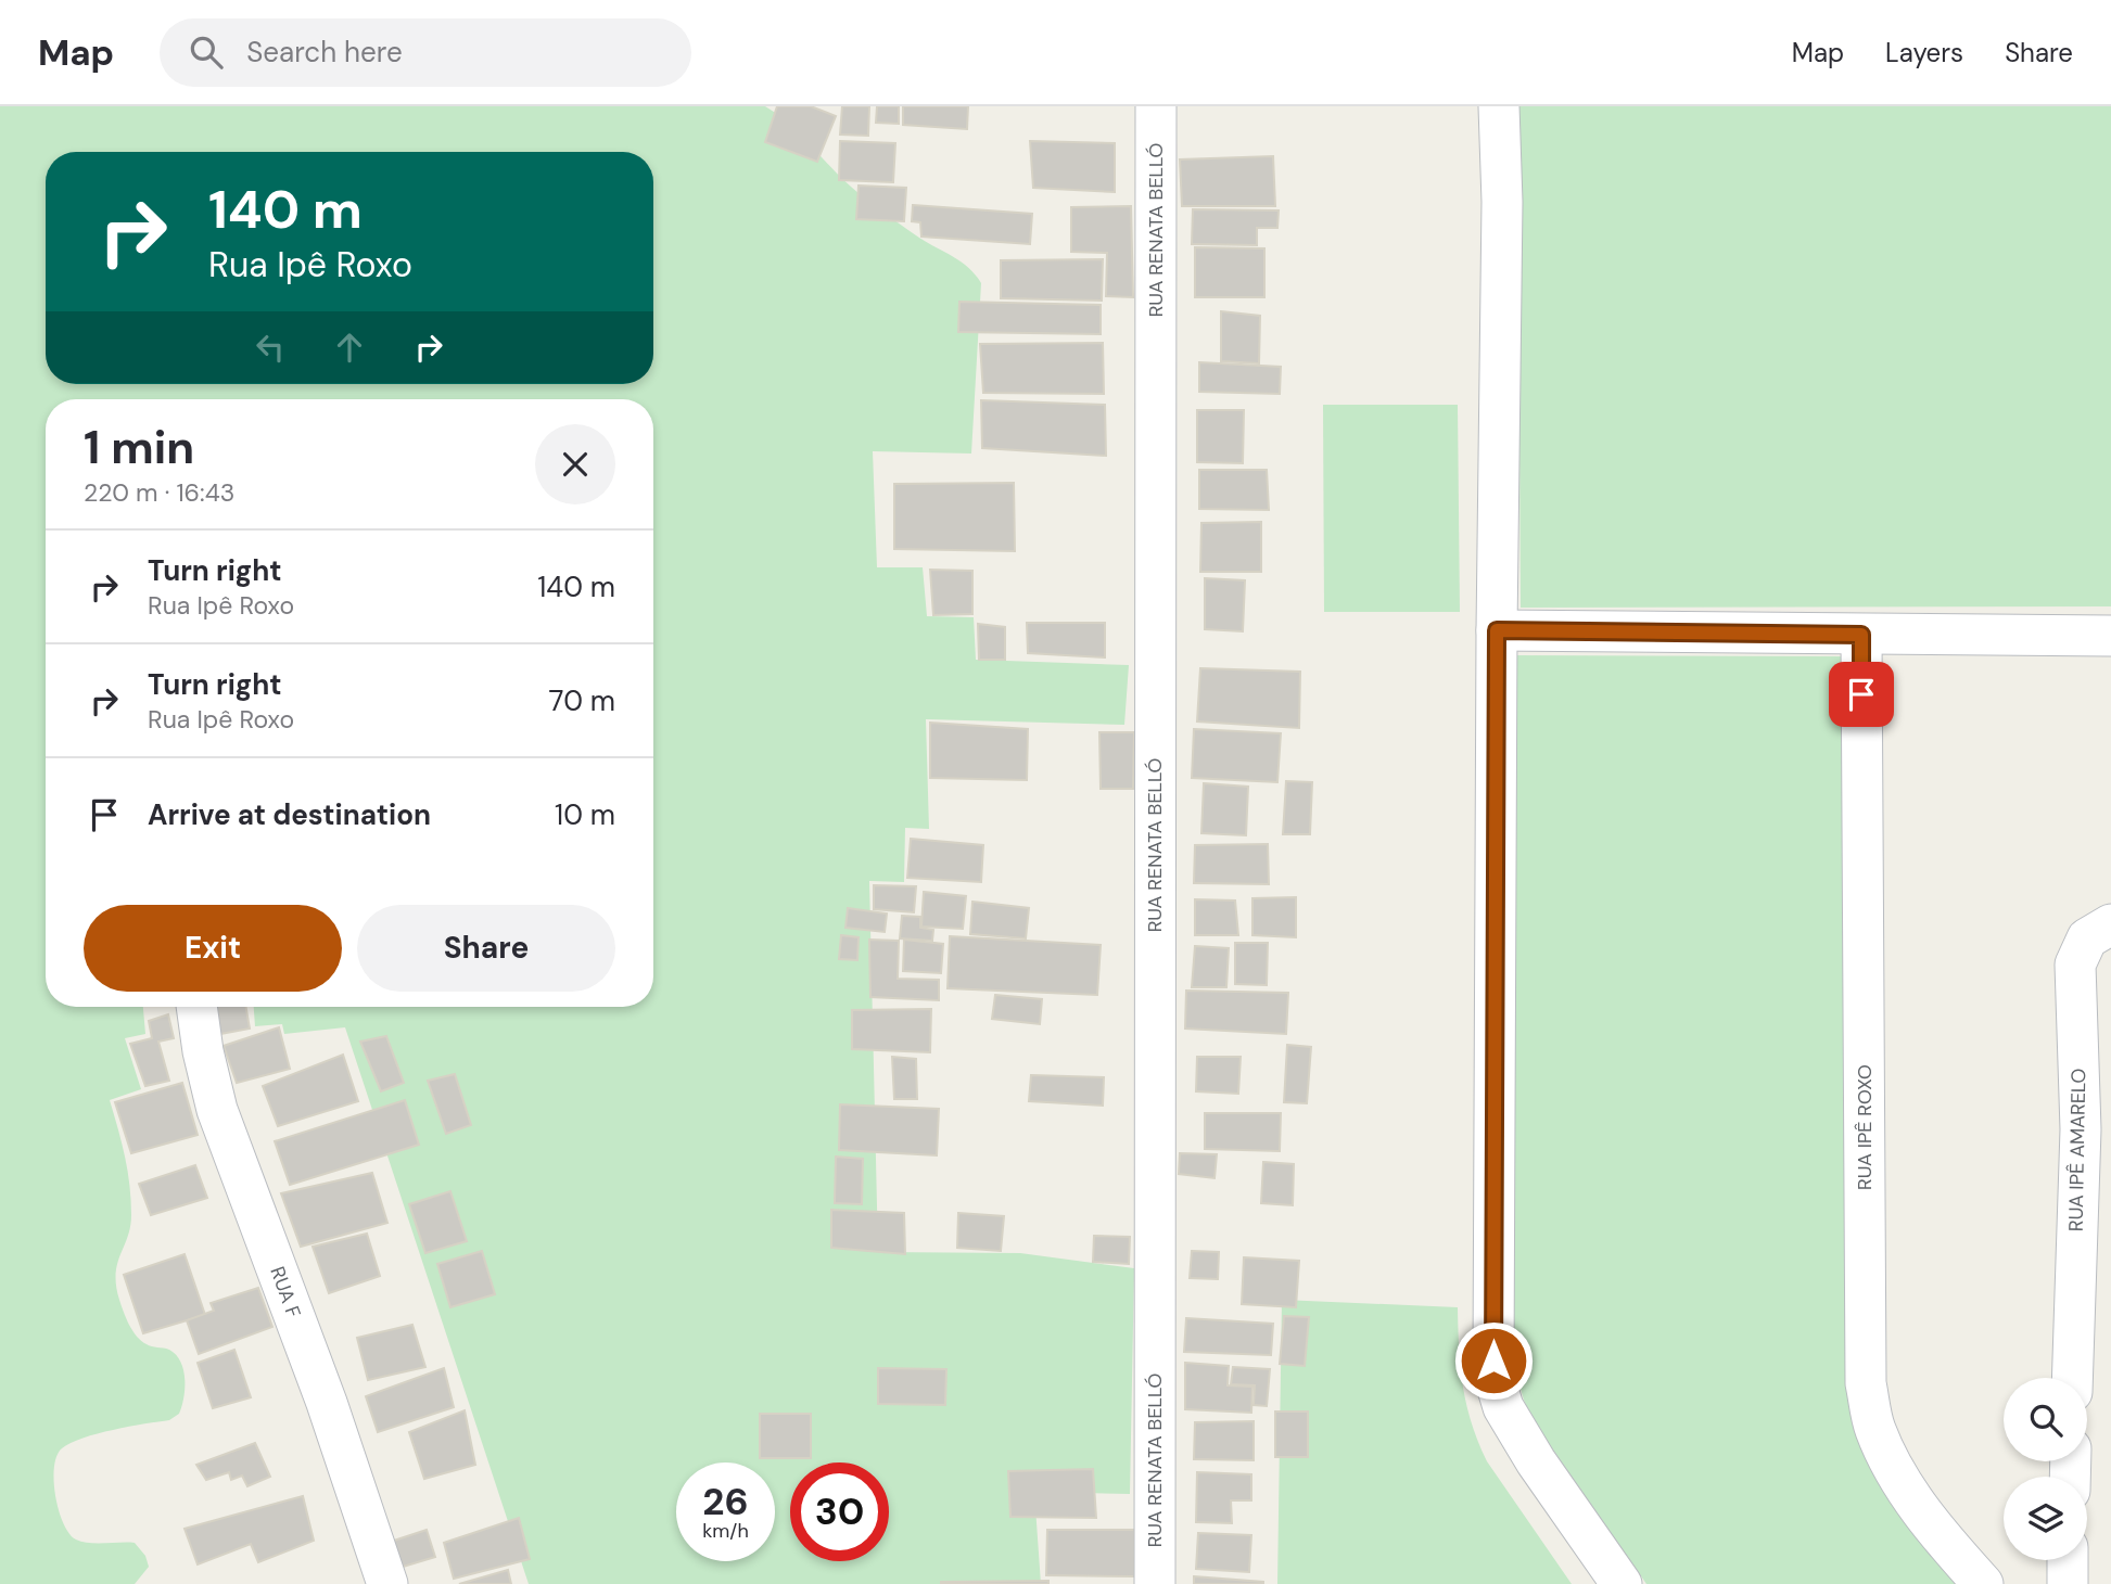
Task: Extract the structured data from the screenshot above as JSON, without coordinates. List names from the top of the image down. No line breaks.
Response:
{"streets":{"street":["RUA RENATA BELLÓ","RUA IPÊ ROXO","RUA IPÊ AMARELO","RUA F"]},"page":{"header":"Map","search":"Search here","nav":["Map","Layers","Share"],"turn":["140 m","Rua Ipê Roxo"],"heading":["1 min","220 m · 16:43"],"list":[{"name":"Turn right","note":"Rua Ipê Roxo","value":"140 m"},{"name":"Turn right","note":"Rua Ipê Roxo","value":"70 m"},{"name":"Arrive at destination","value":"10 m"}],"buttons":["Exit","Share"],"speed":"26 km/h","limit":"30"}}
